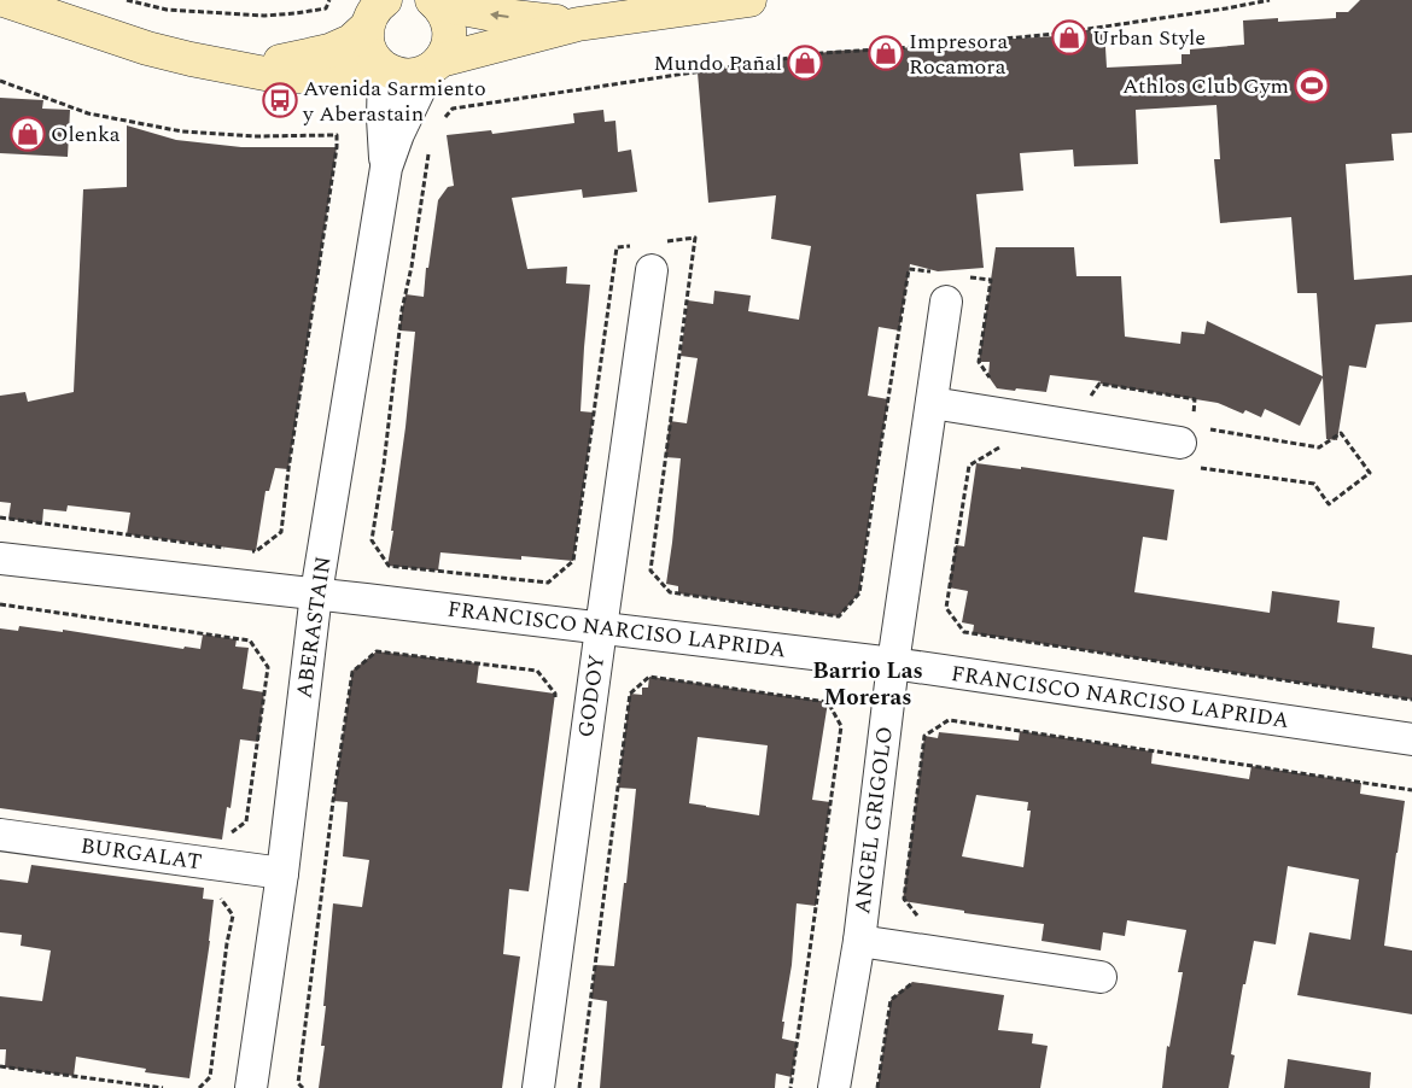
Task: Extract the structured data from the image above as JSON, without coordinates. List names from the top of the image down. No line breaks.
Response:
{"streets":{"street":["ABERASTAIN","FRANCISCO NARCISO LAPRIDA","GODOY","ANGEL GRIGOLO","BURGALAT"]},"crossings":[["ABERASTAIN","FRANCISCO NARCISO LAPRIDA"],["ABERASTAIN","BURGALAT"],["FRANCISCO NARCISO LAPRIDA","GODOY"],["FRANCISCO NARCISO LAPRIDA","ANGEL GRIGOLO"]],"districts":["Barrio Las Moreras"],"places":{"shop":["Urban Style","Impresora Rocamora","Mundo Pañal","Olenka"],"sports":["Athlos Club Gym"],"bus stop":["Avenida Sarmiento y Aberastain"]}}
